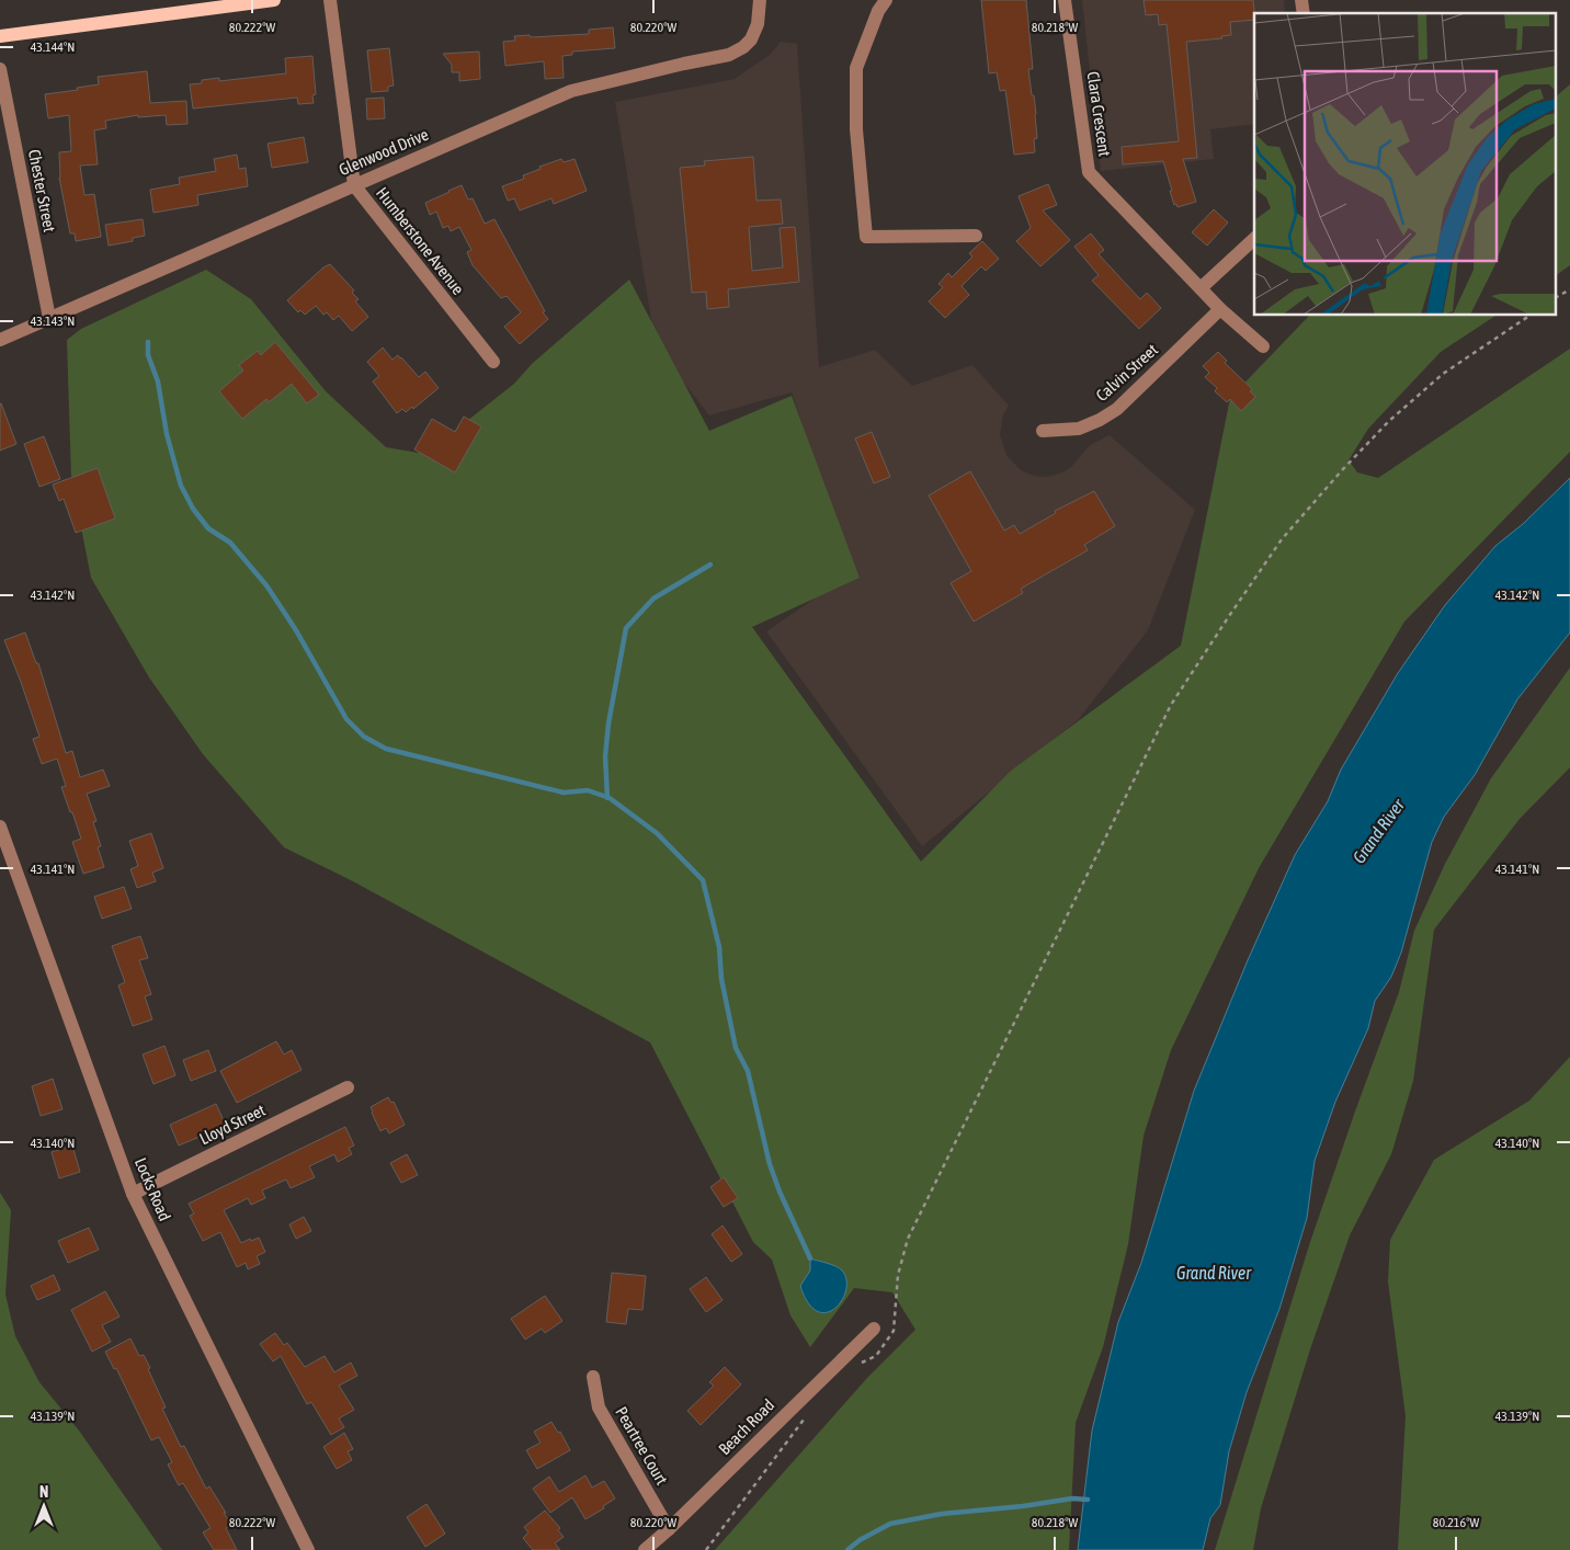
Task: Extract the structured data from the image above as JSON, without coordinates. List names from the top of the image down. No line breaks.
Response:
{"streets":{"street":["Clara Crescent","Glenwood Drive","Chester Street","Humberstone Avenue","Calvin Street","Lloyd Street","Locks Road","Beach Road","Peartree Court"]},"crossings":[["Clara Crescent","Calvin Street"],["Glenwood Drive","Chester Street"],["Glenwood Drive","Humberstone Avenue"],["Lloyd Street","Locks Road"],["Beach Road","Peartree Court"]],"water":["Grand River"],"north":"top","coordinates":["80.222°W","80.220°W","80.218°W","43.144°N","43.143°N","43.142°N","43.141°N","43.140°N","43.139°N","80.216°W"]}
